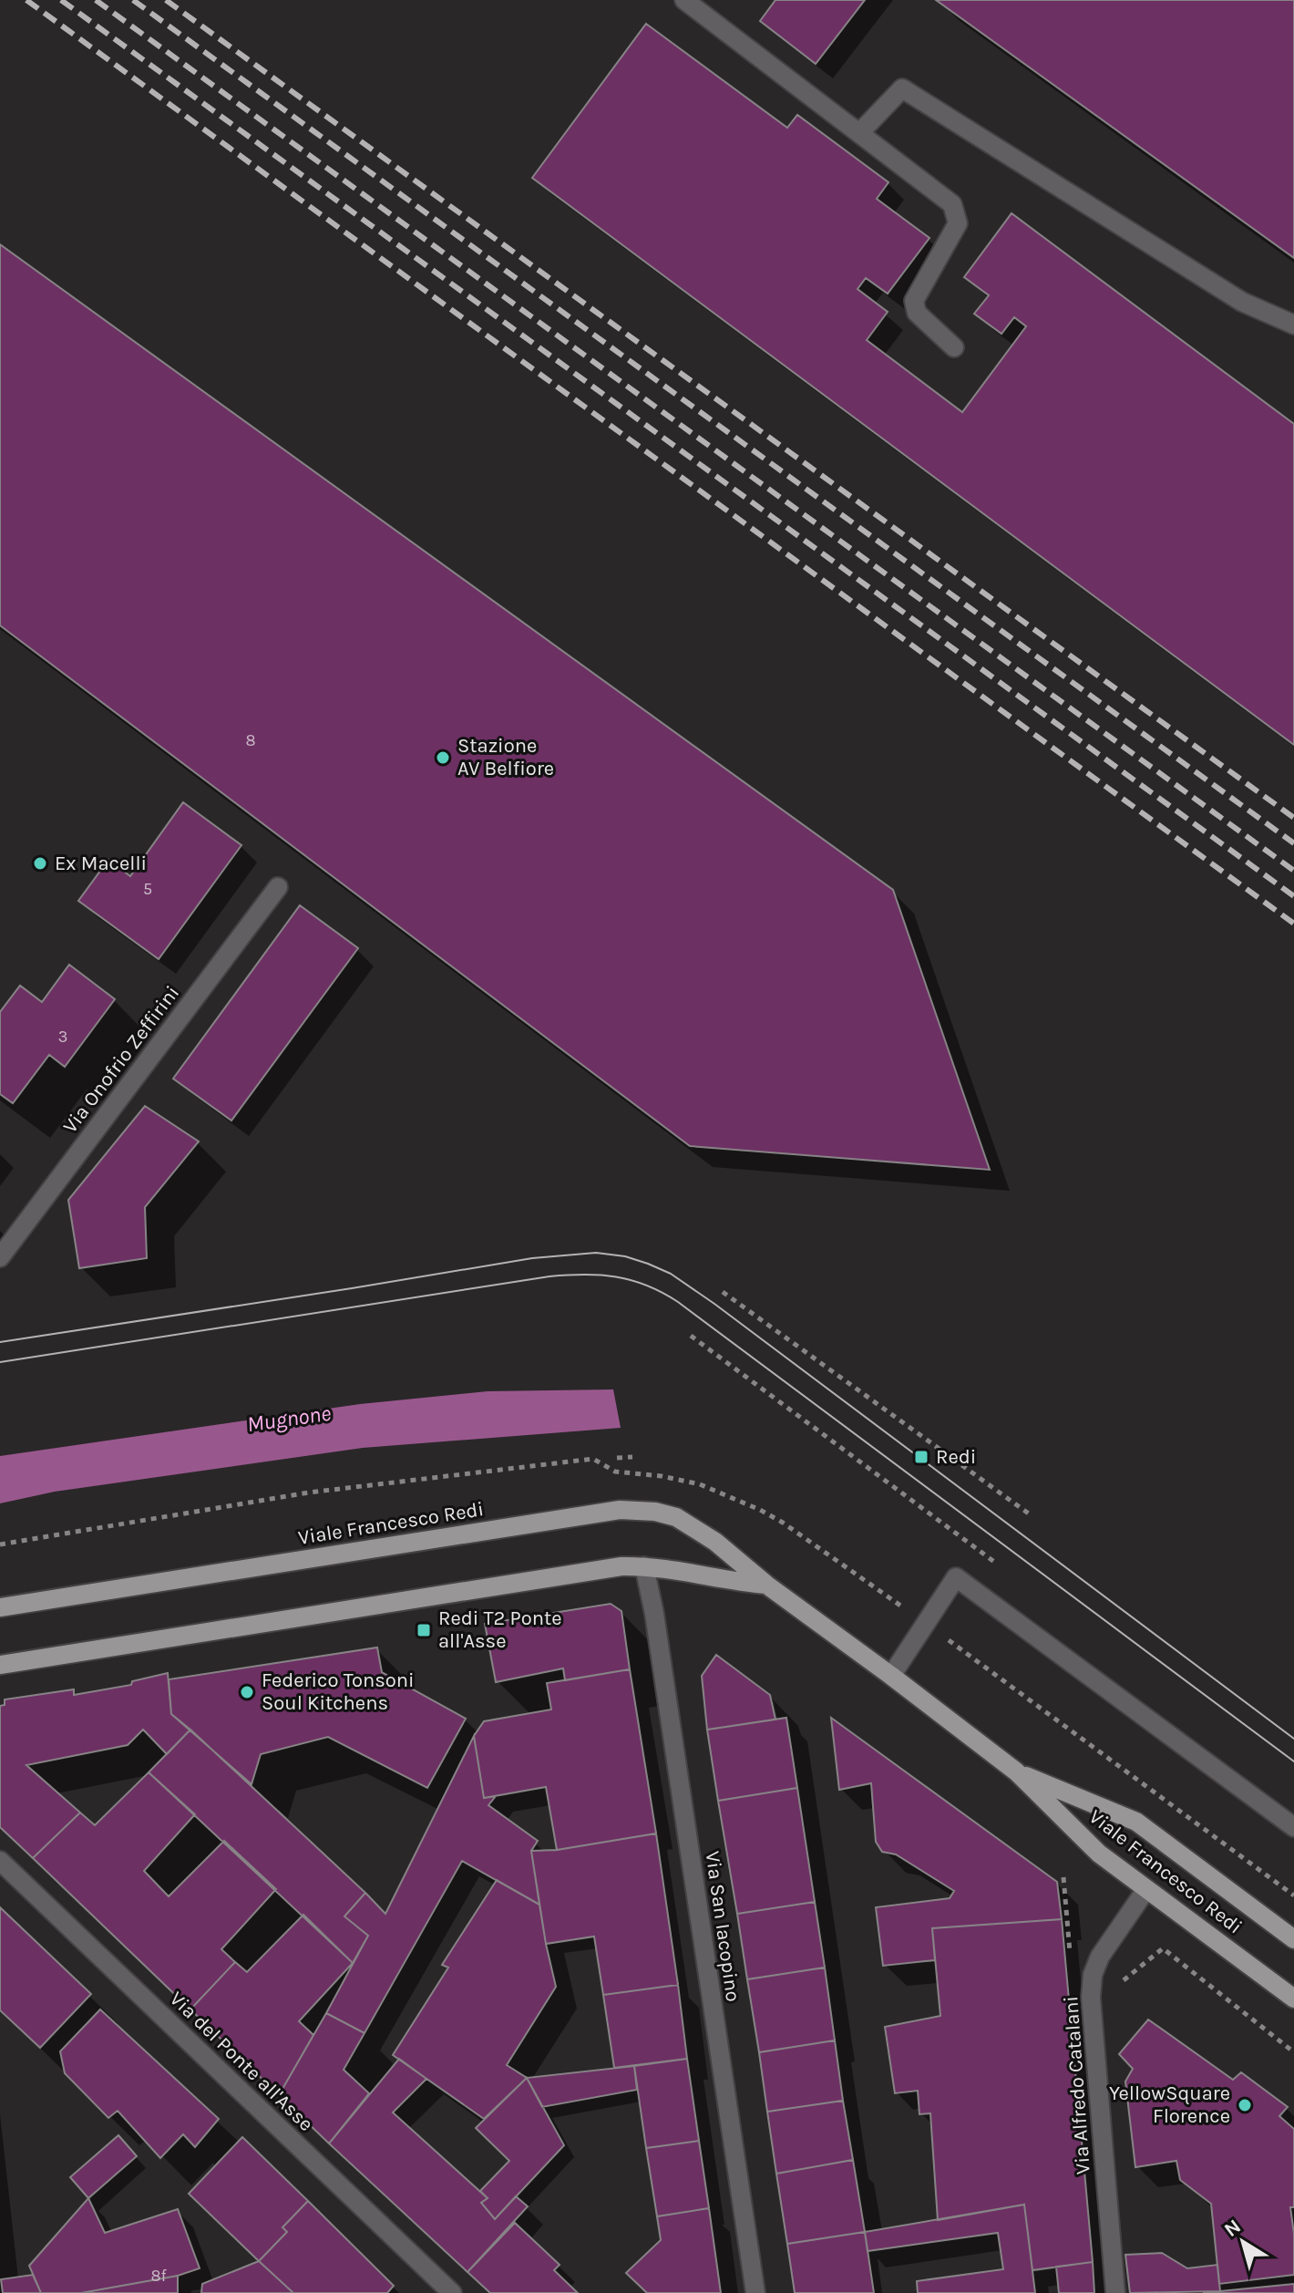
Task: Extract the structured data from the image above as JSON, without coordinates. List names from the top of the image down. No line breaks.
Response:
{"streets":{"main road":["Viale Francesco Redi"],"street":["Via Onofrio Zeffirini","Via San Iacopino","Via del Ponte all'Asse","Via Alfredo Catalani"]},"crossings":[["Viale Francesco Redi","Via Alfredo Catalani"]],"water":["Mugnone"],"places":{"other":["Stazione AV Belfiore","Ex Macelli","Federico Tonsoni Soul Kitchens","YellowSquare Florence"],"transit":["Redi","Redi T2 Ponte all'Asse"]},"house_numbers":["8","5","3","8f"],"north":"top left"}
